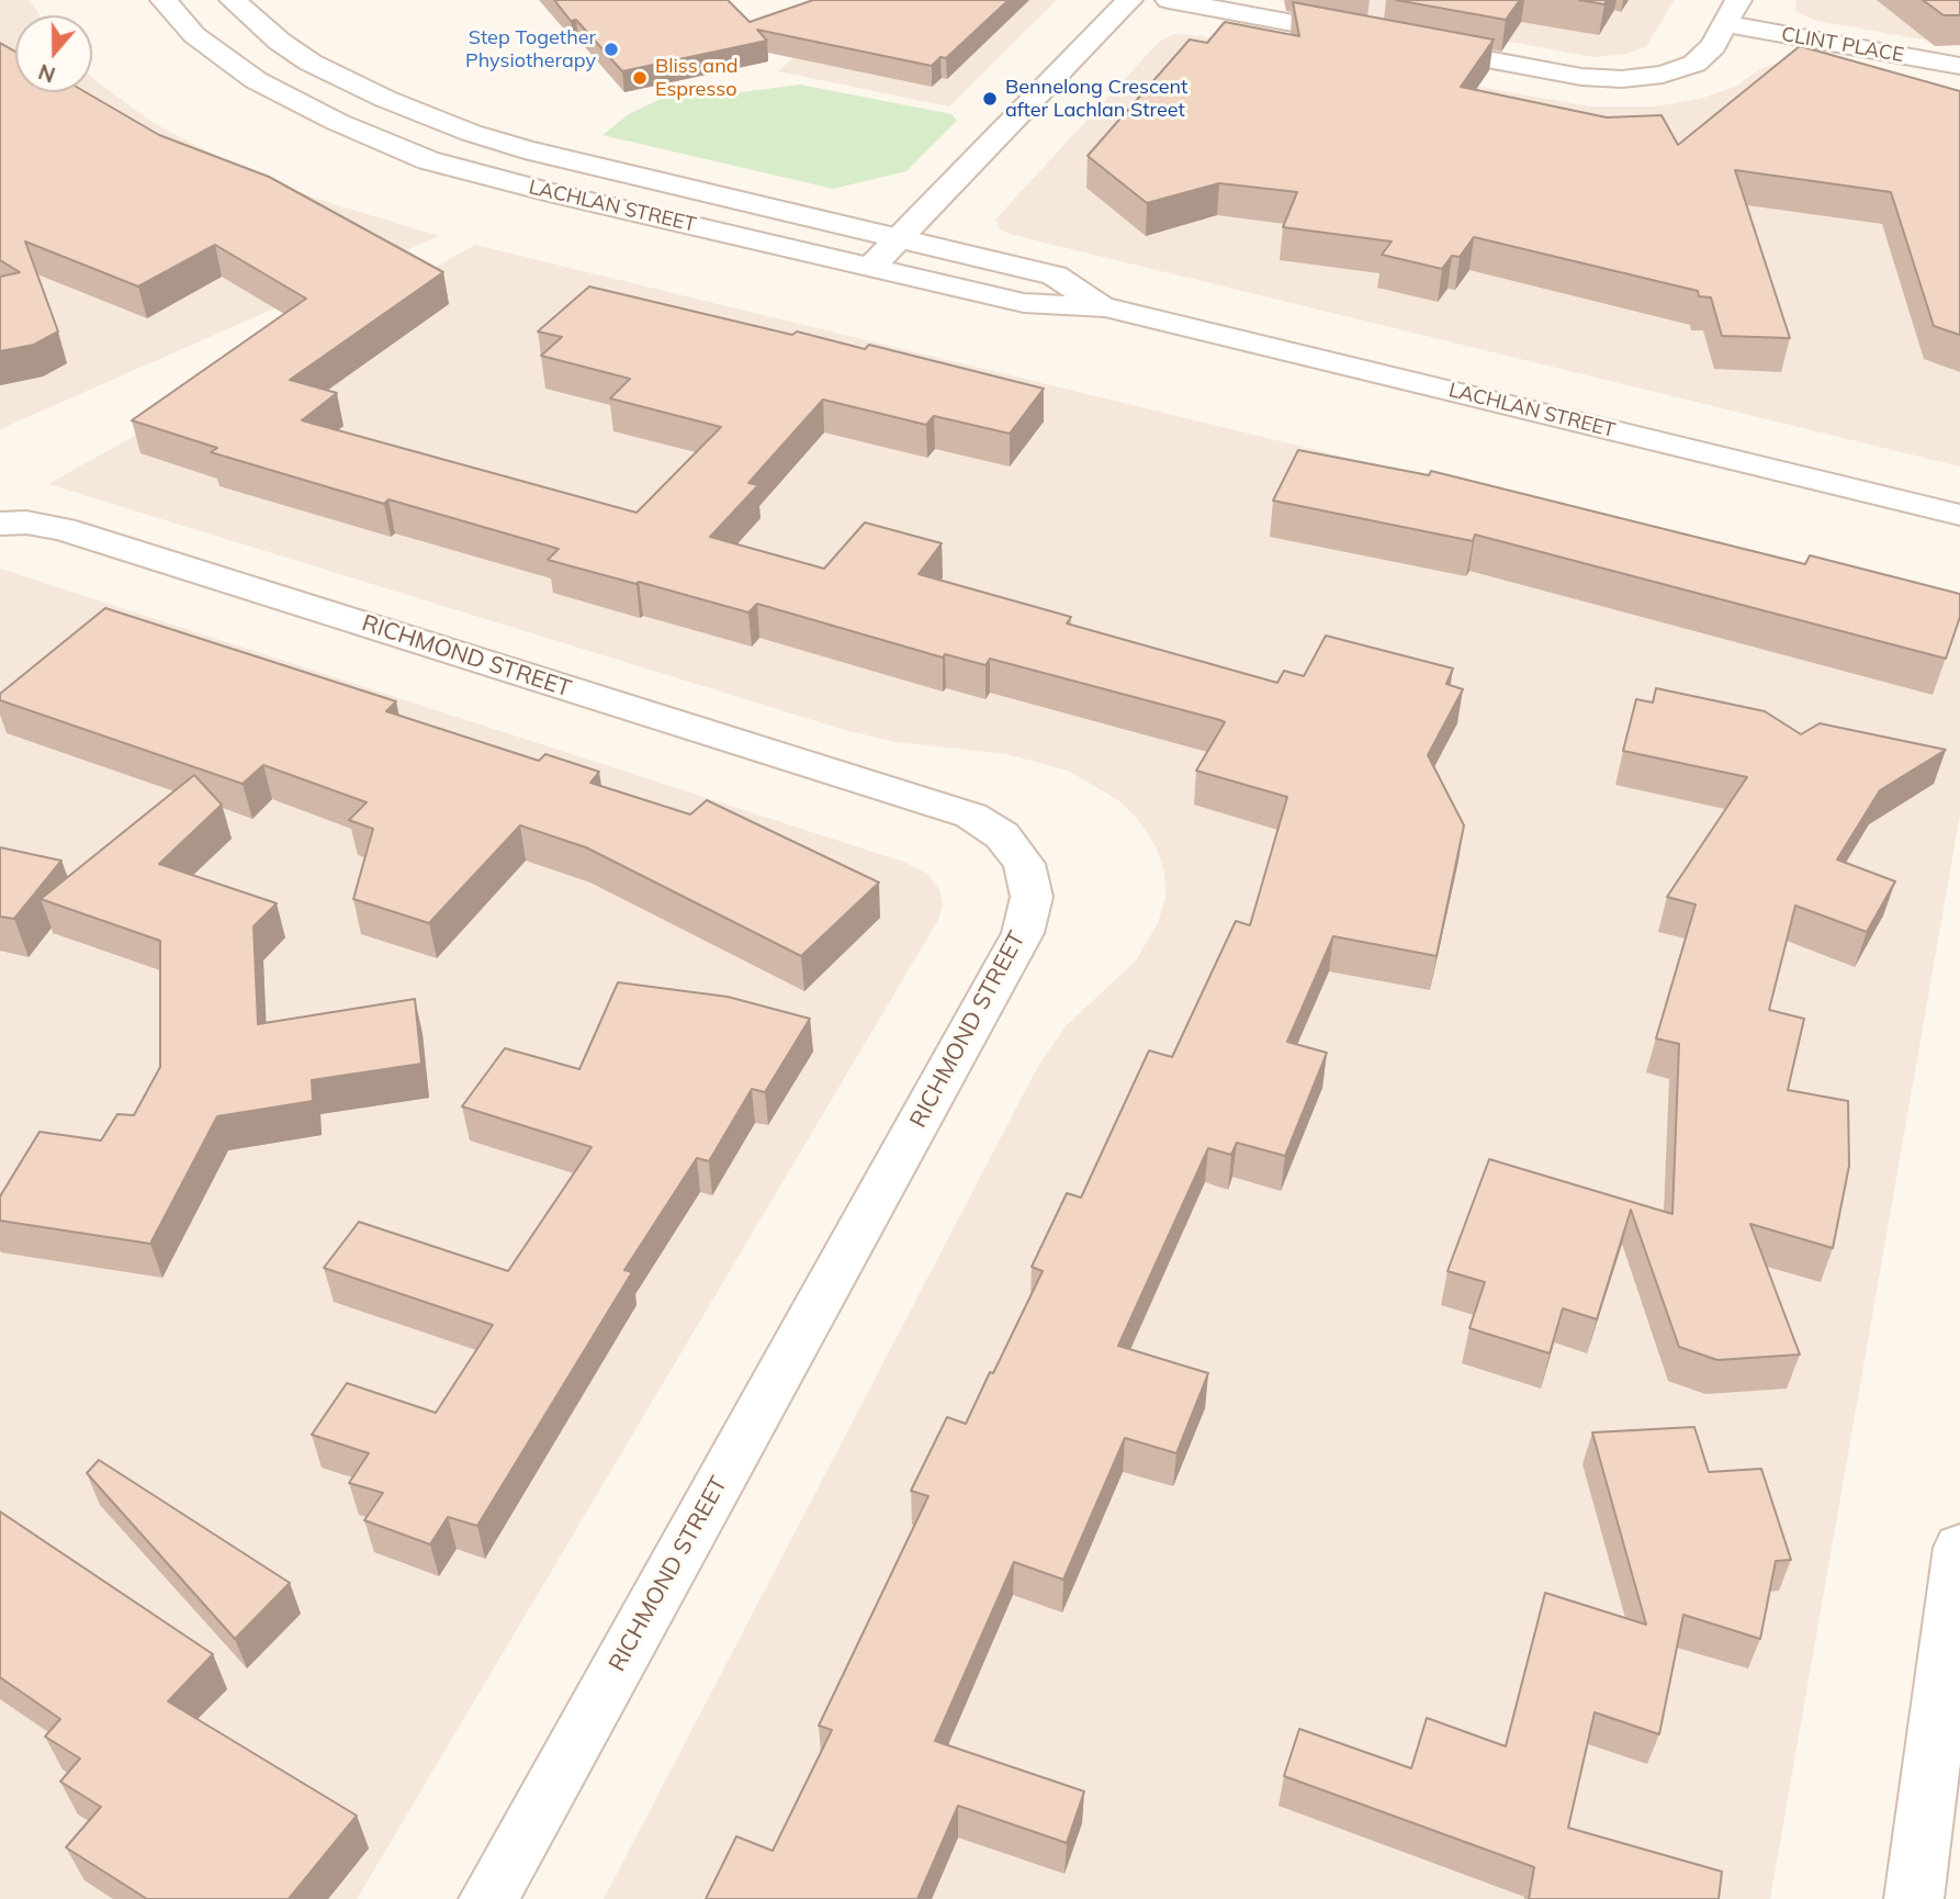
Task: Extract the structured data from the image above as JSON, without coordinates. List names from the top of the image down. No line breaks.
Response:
{"streets":{"street":["CLINT PLACE","LACHLAN STREET","RICHMOND STREET"]},"places":["Step Together Physiotherapy","Bliss and Espresso","Bennelong Crescent after Lachlan Street"],"north":"bottom"}
